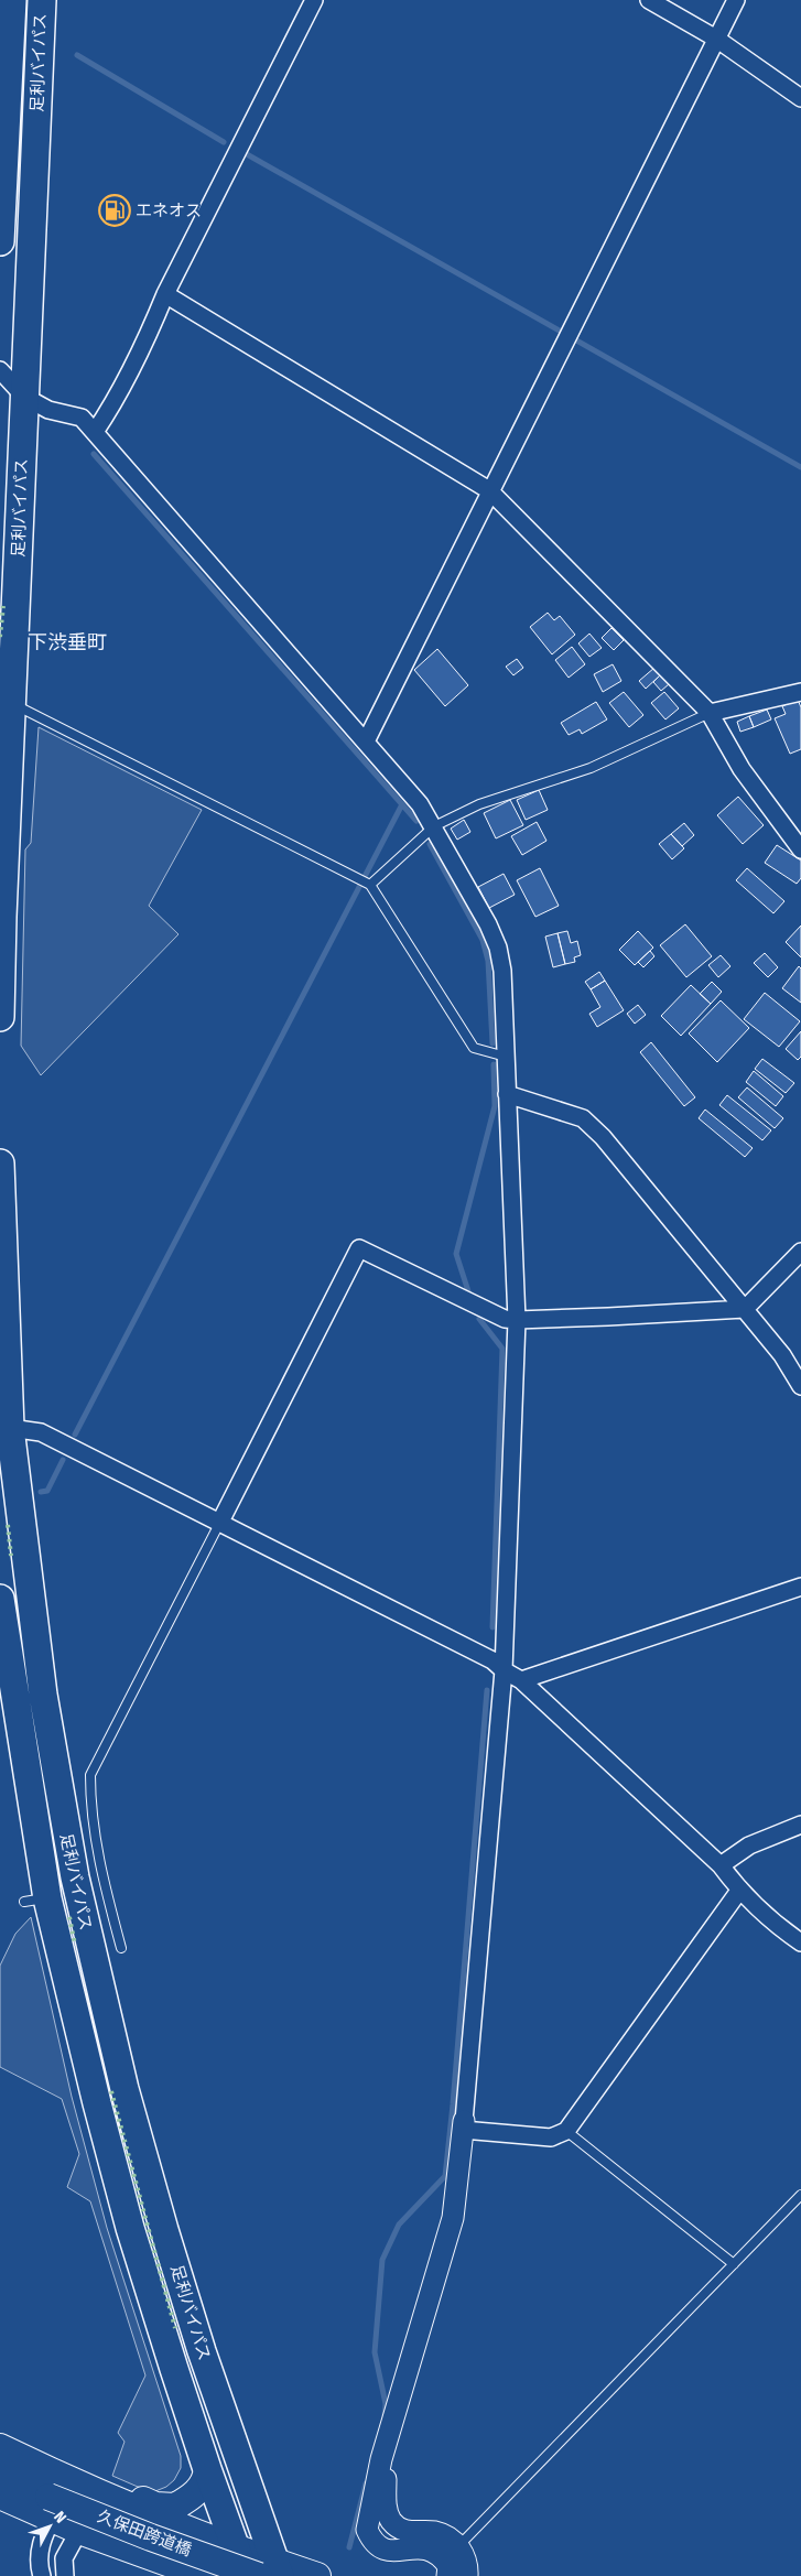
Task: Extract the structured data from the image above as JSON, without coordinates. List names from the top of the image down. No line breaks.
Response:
{"streets":{"highway":["足利バイパス"],"main road":["久保田跨道橋"]},"crossings":[["足利バイパス","久保田跨道橋"]],"districts":["下渋垂町"],"places":{"fuel station":["エネオス"]},"north":"top right"}
